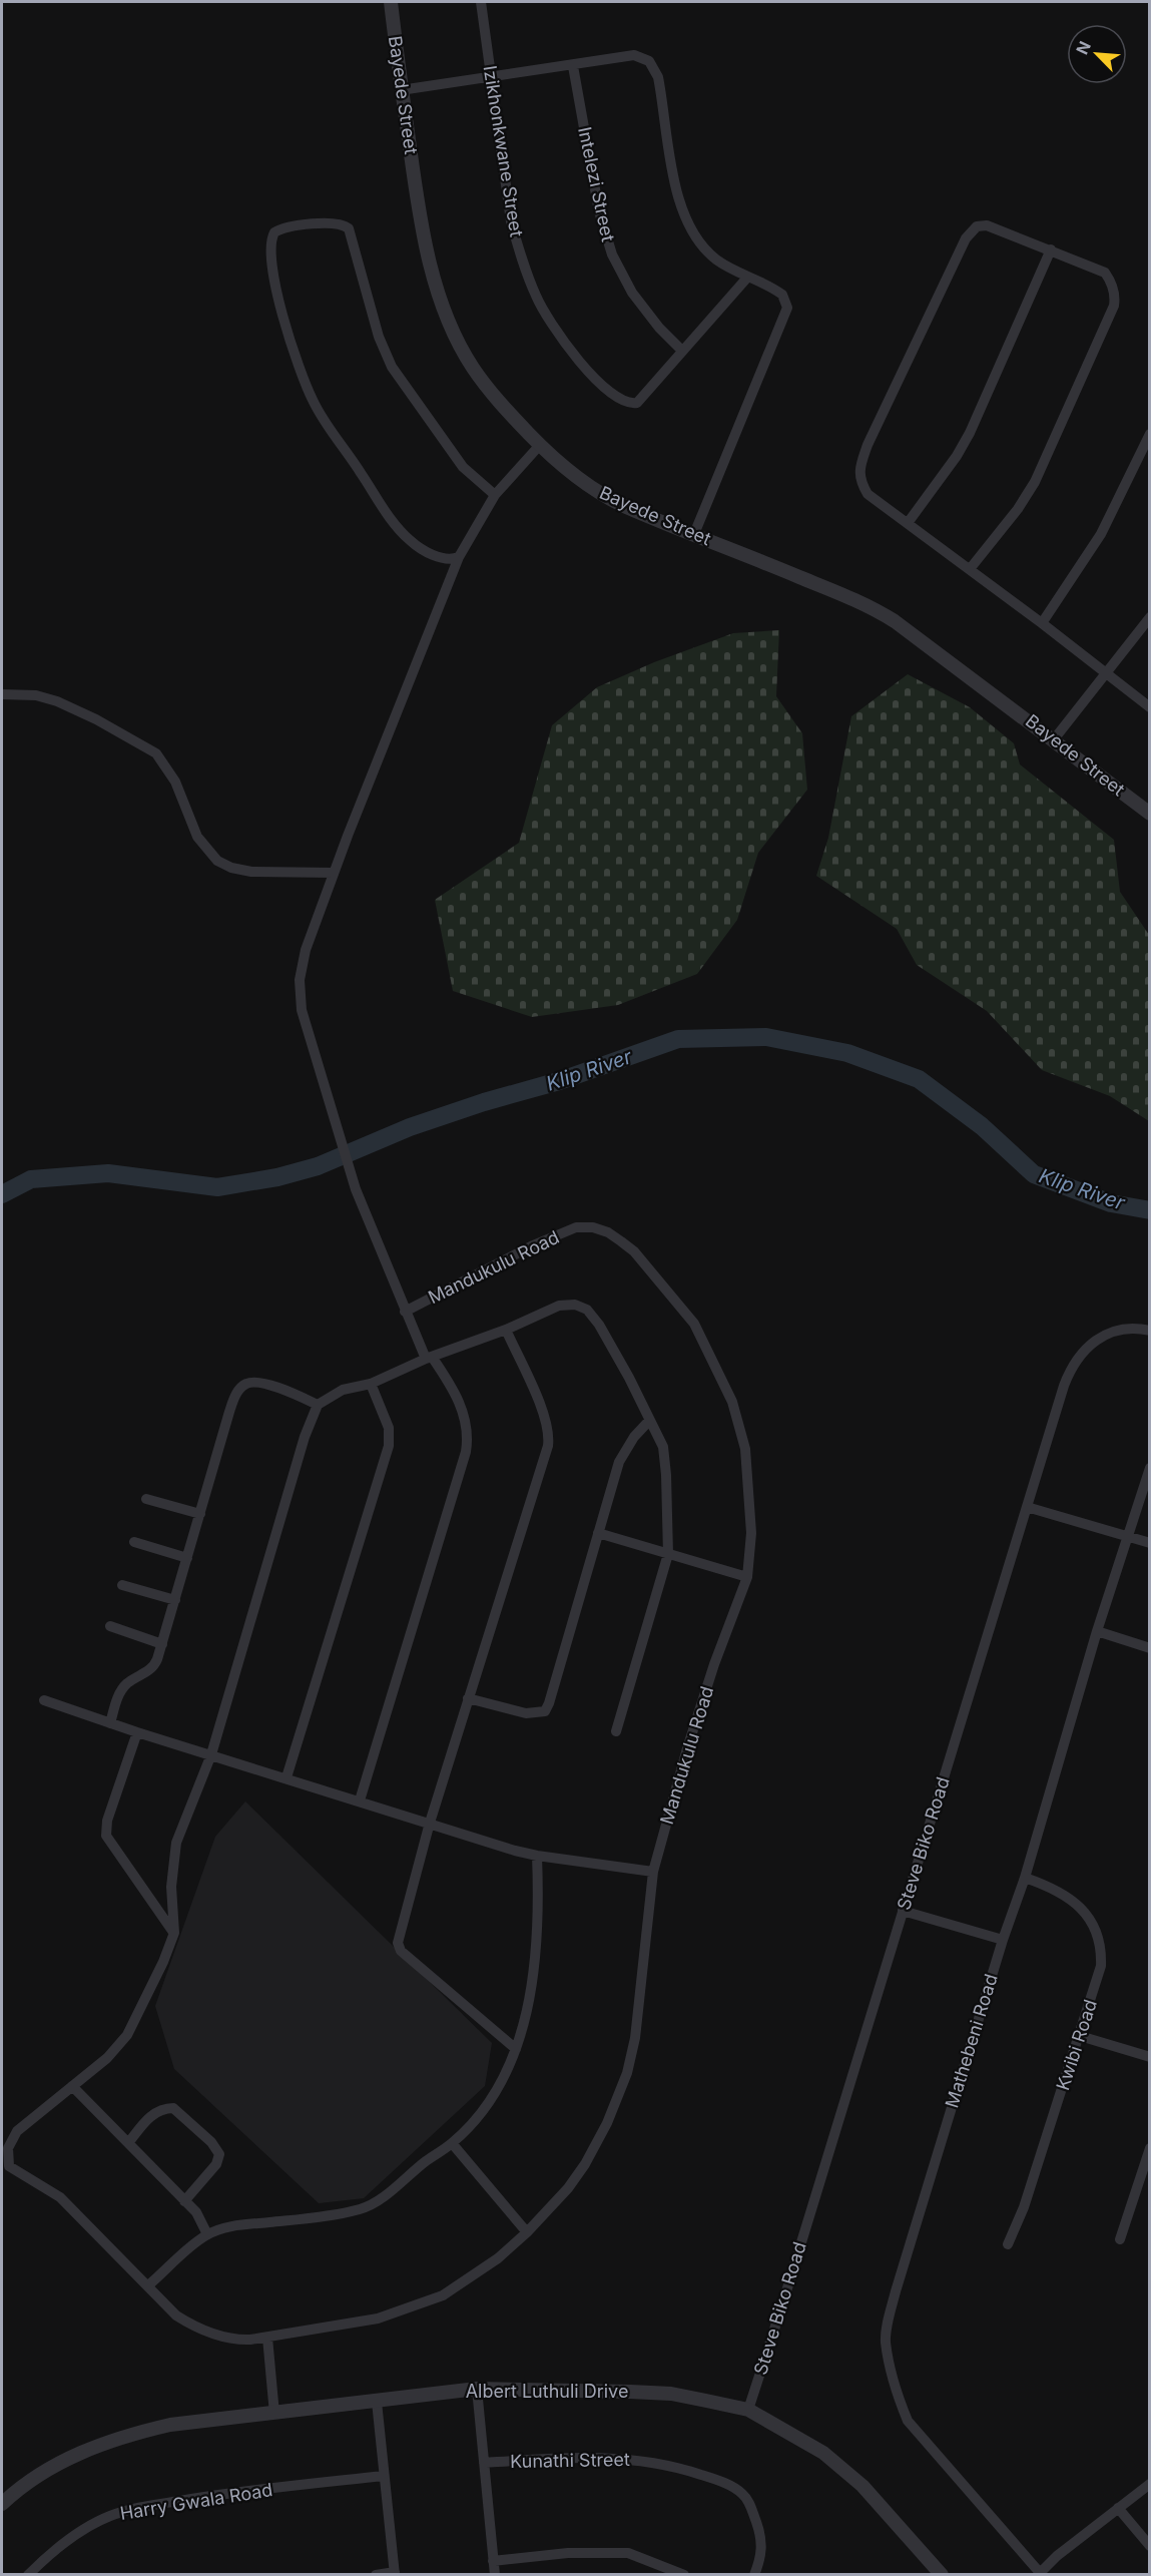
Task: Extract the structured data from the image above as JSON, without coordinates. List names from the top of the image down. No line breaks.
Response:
{"streets":{"street":["Bayede Street","Izikhonkwane Street","Intelezi Street","Mandukulu Road","Steve Biko Road","Mathebeni Road","Kwibi Road","Albert Luthuli Drive","Kunathi Street","Harry Gwala Road"]},"crossings":[["Izikhonkwane Street","Intelezi Street"],["Steve Biko Road","Albert Luthuli Drive"],["Mathebeni Road","Kwibi Road"]],"water":["Klip River"],"north":"top left"}
